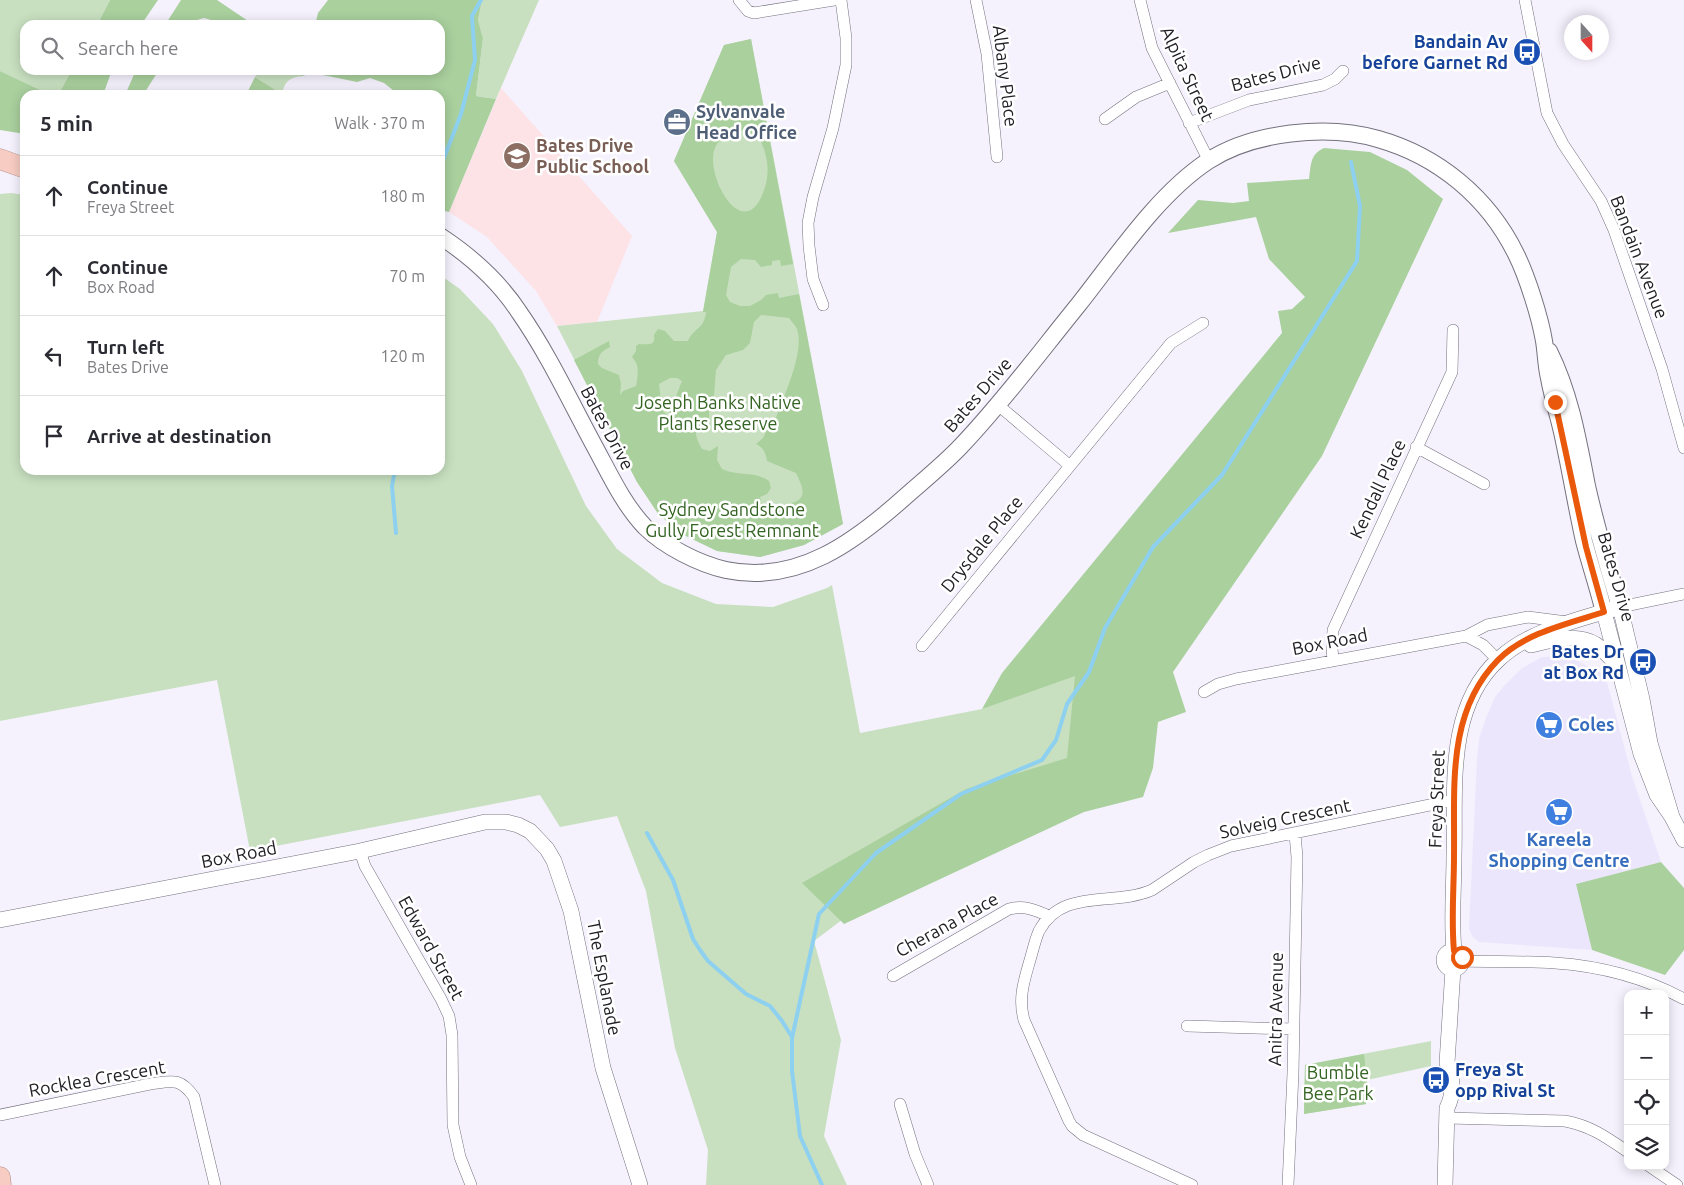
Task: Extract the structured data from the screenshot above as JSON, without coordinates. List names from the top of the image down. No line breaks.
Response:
{"streets":{"main road":["Bates Drive"],"street":["Alpita Street","Albany Place","Bandain Avenue","Kendall Place","Drysdale Place","Box Road","Freya Street","Solveig Crescent","Cherana Place","Edward Street","The Esplanade","Anitra Avenue","Rocklea Crescent"]},"crossings":[["Alpita Street","Bates Drive"],["Bates Drive","Box Road"],["Kendall Place","Box Road"],["Box Road","Freya Street"],["Box Road","Edward Street"],["Box Road","The Esplanade"],["Freya Street","Solveig Crescent"],["Solveig Crescent","Cherana Place"],["Solveig Crescent","Anitra Avenue"]],"parks":["Joseph Banks Native Plants Reserve","Sydney Sandstone Gully Forest Remnant","Bumble Bee Park"],"places":{"bus stop":["Bandain Av before Garnet Rd","Bates Dr at Box Rd","Freya St opp Rival St"],"office":["Sylvanvale Head Office"],"school or university":["Bates Drive Public School"],"supermarket":["Coles","Kareela Shopping Centre"]},"north":"bottom","page":{"search":"Search here","heading":["5 min","Walk · 370 m"],"list":[["Continue","Freya Street","180 m"],["Continue","Box Road","70 m"],["Turn left","Bates Drive","120 m"],"Arrive at destination"],"map_buttons":["+","−"]}}
